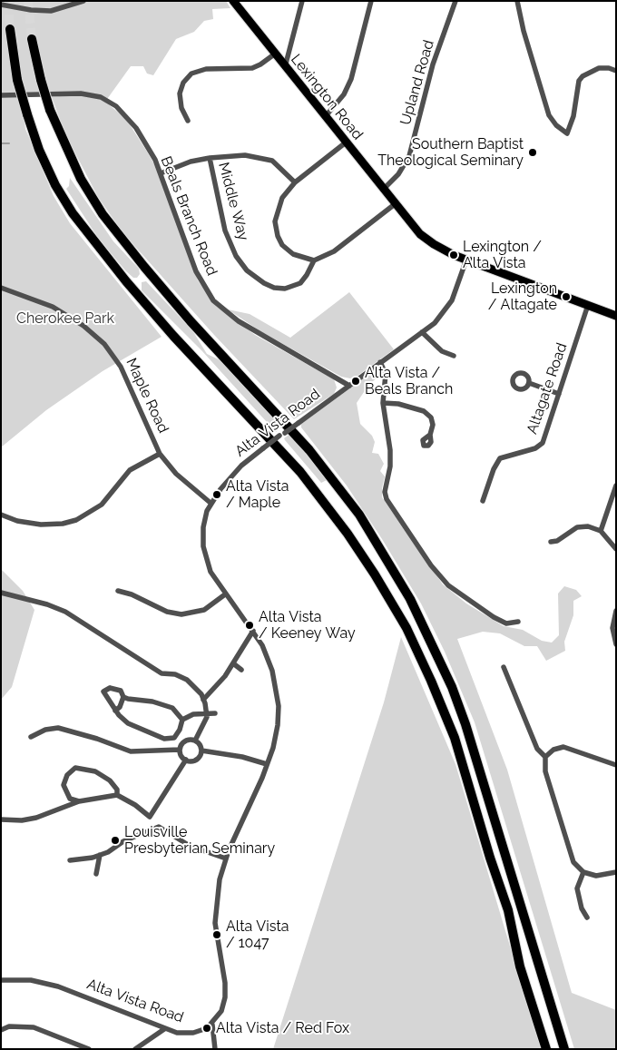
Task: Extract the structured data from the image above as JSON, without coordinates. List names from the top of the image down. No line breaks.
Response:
{"streets":{"main road":["Lexington Road"],"street":["Upland Road","Middle Way","Beals Branch Road","Altagate Road","Maple Road","Alta Vista Road"]},"crossings":[["Upland Road","Lexington Road"],["Lexington Road","Altagate Road"],["Lexington Road","Alta Vista Road"],["Beals Branch Road","Alta Vista Road"],["Maple Road","Alta Vista Road"]],"parks":["Cherokee Park"],"places":["Southern Baptist Theological Seminary","Lexington / Alta Vista","Lexington / Altagate","Alta Vista / Beals Branch","Alta Vista / Maple","Alta Vista / Keeney Way","Louisville Presbyterian Seminary","Alta Vista / 1047","Alta Vista / Red Fox"]}
